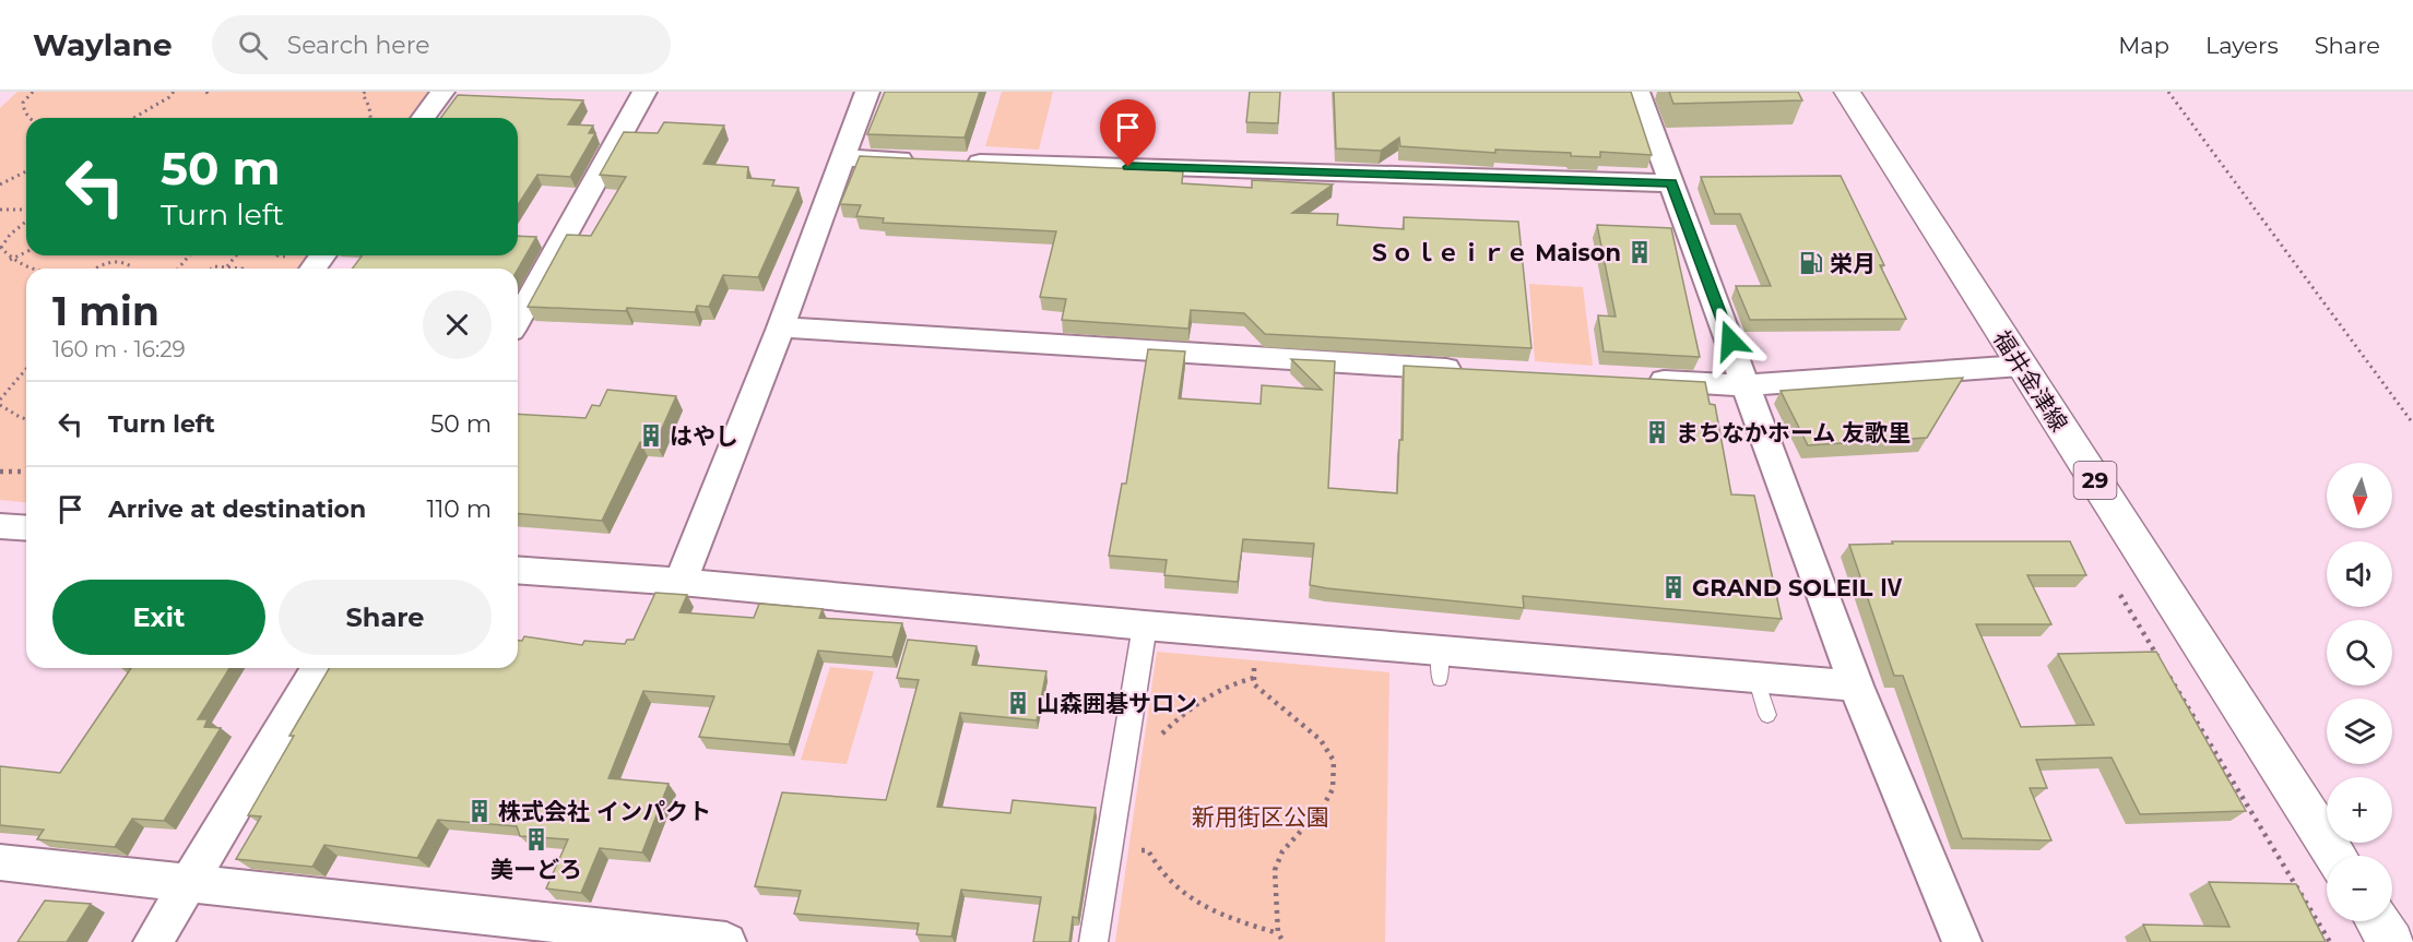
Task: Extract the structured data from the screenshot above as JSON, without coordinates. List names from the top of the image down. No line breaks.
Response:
{"streets":{"main road":["福井金津線","29"]},"parks":["新用街区公園"],"places":{"building":["Ｓｏｌｅｉｒｅ Maison","まちなかホーム 友歌里","はやし","GRAND SOLEIL Ⅳ","山森囲碁サロン","株式会社 インパクト","美ーどろ"],"fuel station":["栄月"]},"north":"bottom","page":{"header":"Waylane","search":"Search here","nav":["Map","Layers","Share"],"turn":["50 m","Turn left"],"heading":["1 min","160 m · 16:29"],"list":[{"name":"Turn left","value":"50 m"},{"name":"Arrive at destination","value":"110 m"}],"map_buttons":["+","−"],"buttons":["Exit","Share"]}}
